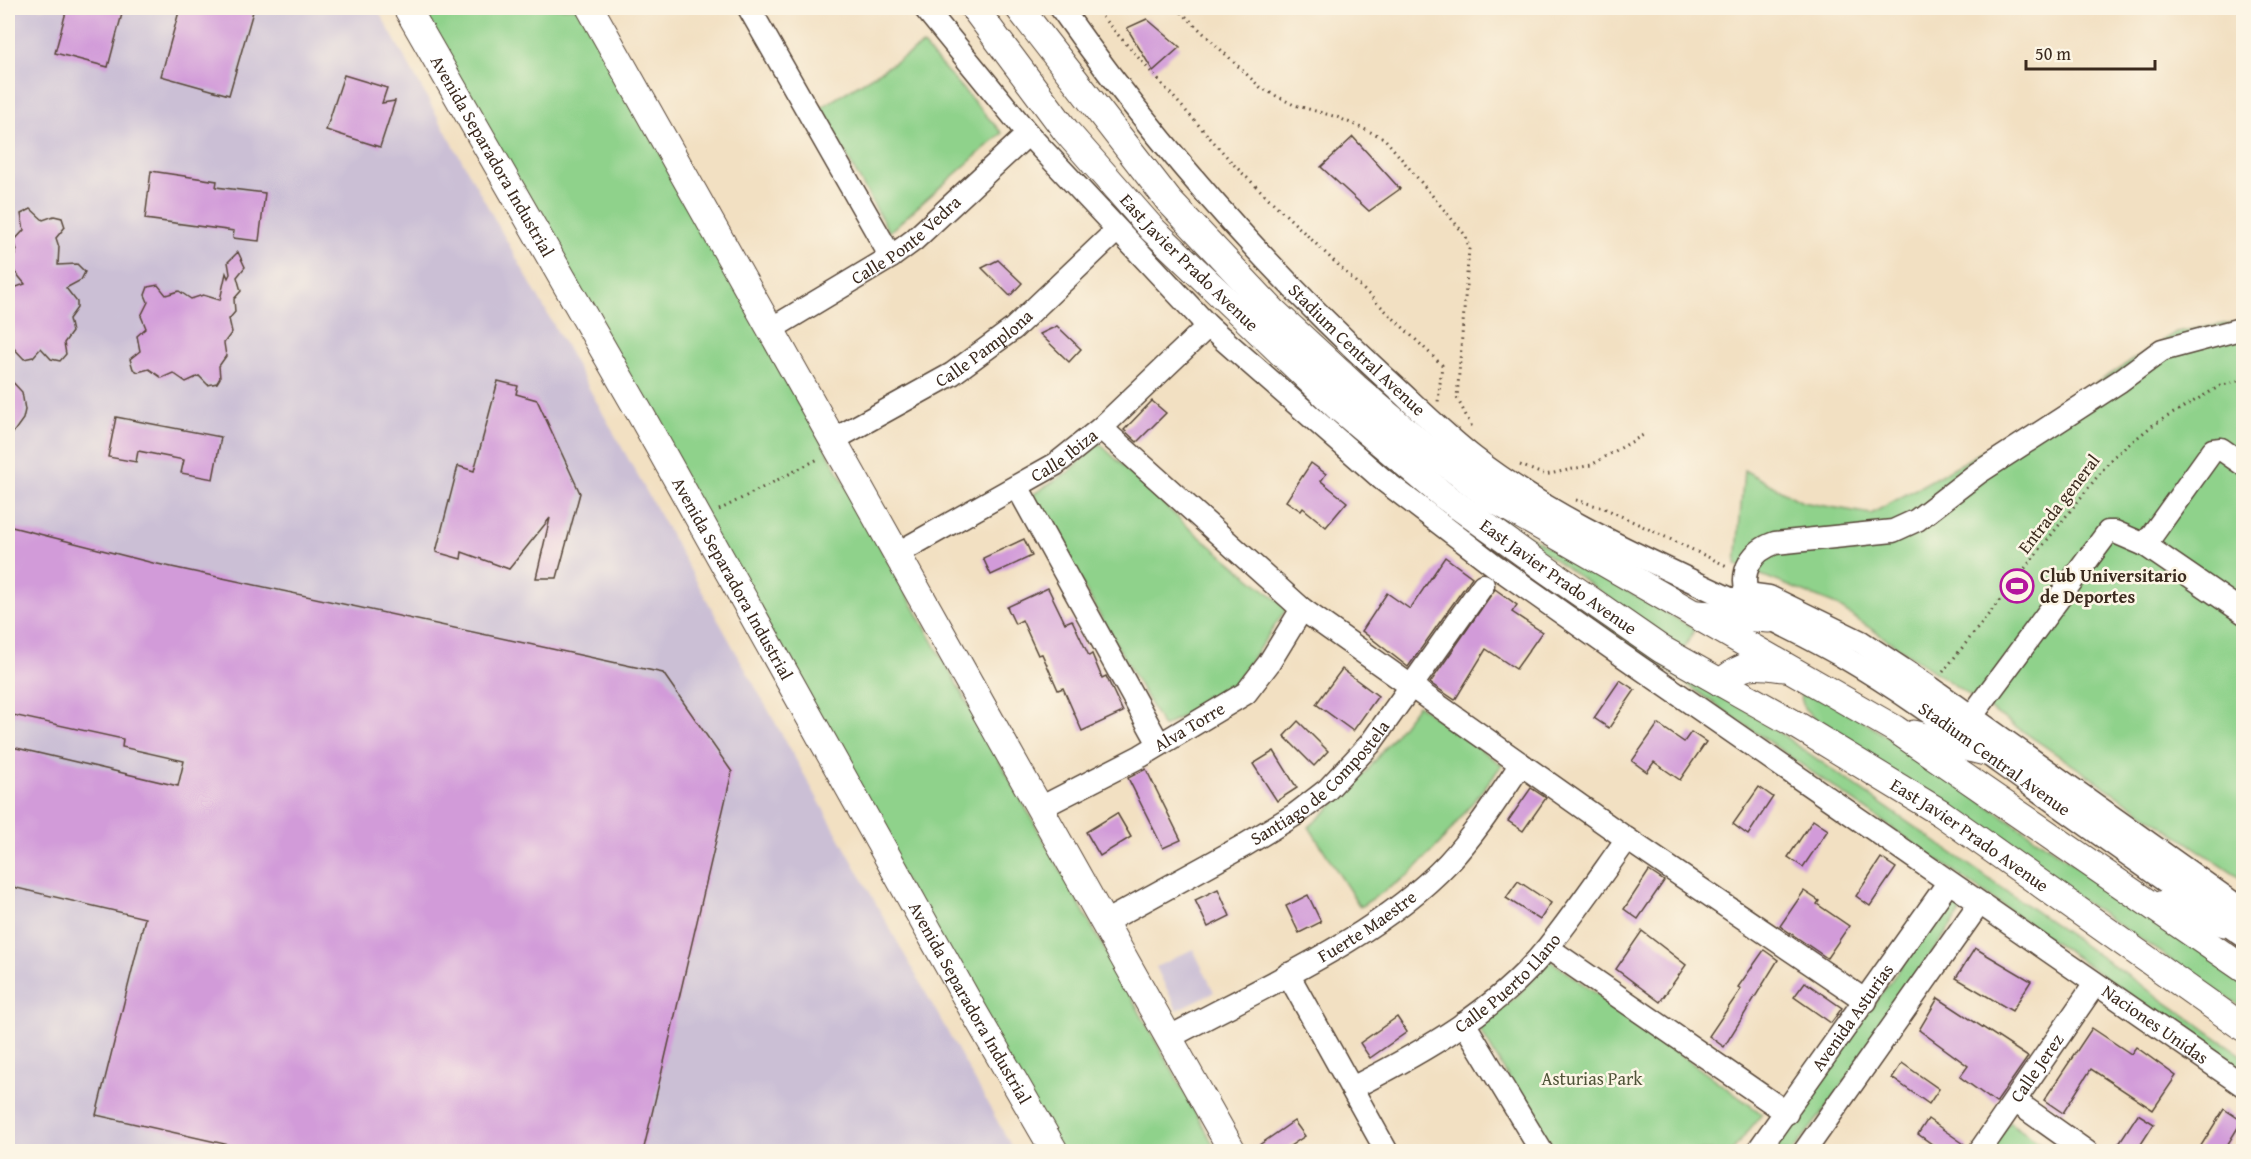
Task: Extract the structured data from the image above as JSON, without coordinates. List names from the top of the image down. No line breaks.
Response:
{"streets":{"main road":["Avenida Separadora Industrial","East Javier Prado Avenue"],"street":["Calle Ponte Vedra","Calle Pamplona","Stadium Central Avenue","Calle Ibiza","Alva Torre","Santiago de Compostela","Fuerte Maestre","Calle Puerto Llano","Avenida Asturias","Naciones Unidas","Calle Jerez"],"path":["Entrada general"]},"crossings":[["Calle Ponte Vedra","Naciones Unidas"],["Calle Pamplona","Naciones Unidas"],["Stadium Central Avenue","Entrada general"],["Calle Ibiza","Naciones Unidas"],["Avenida Asturias","Naciones Unidas"],["Naciones Unidas","Calle Jerez"]],"parks":["Asturias Park"],"places":{"sports":["Club Universitario de Deportes"]},"scale_bar":"50 m"}
